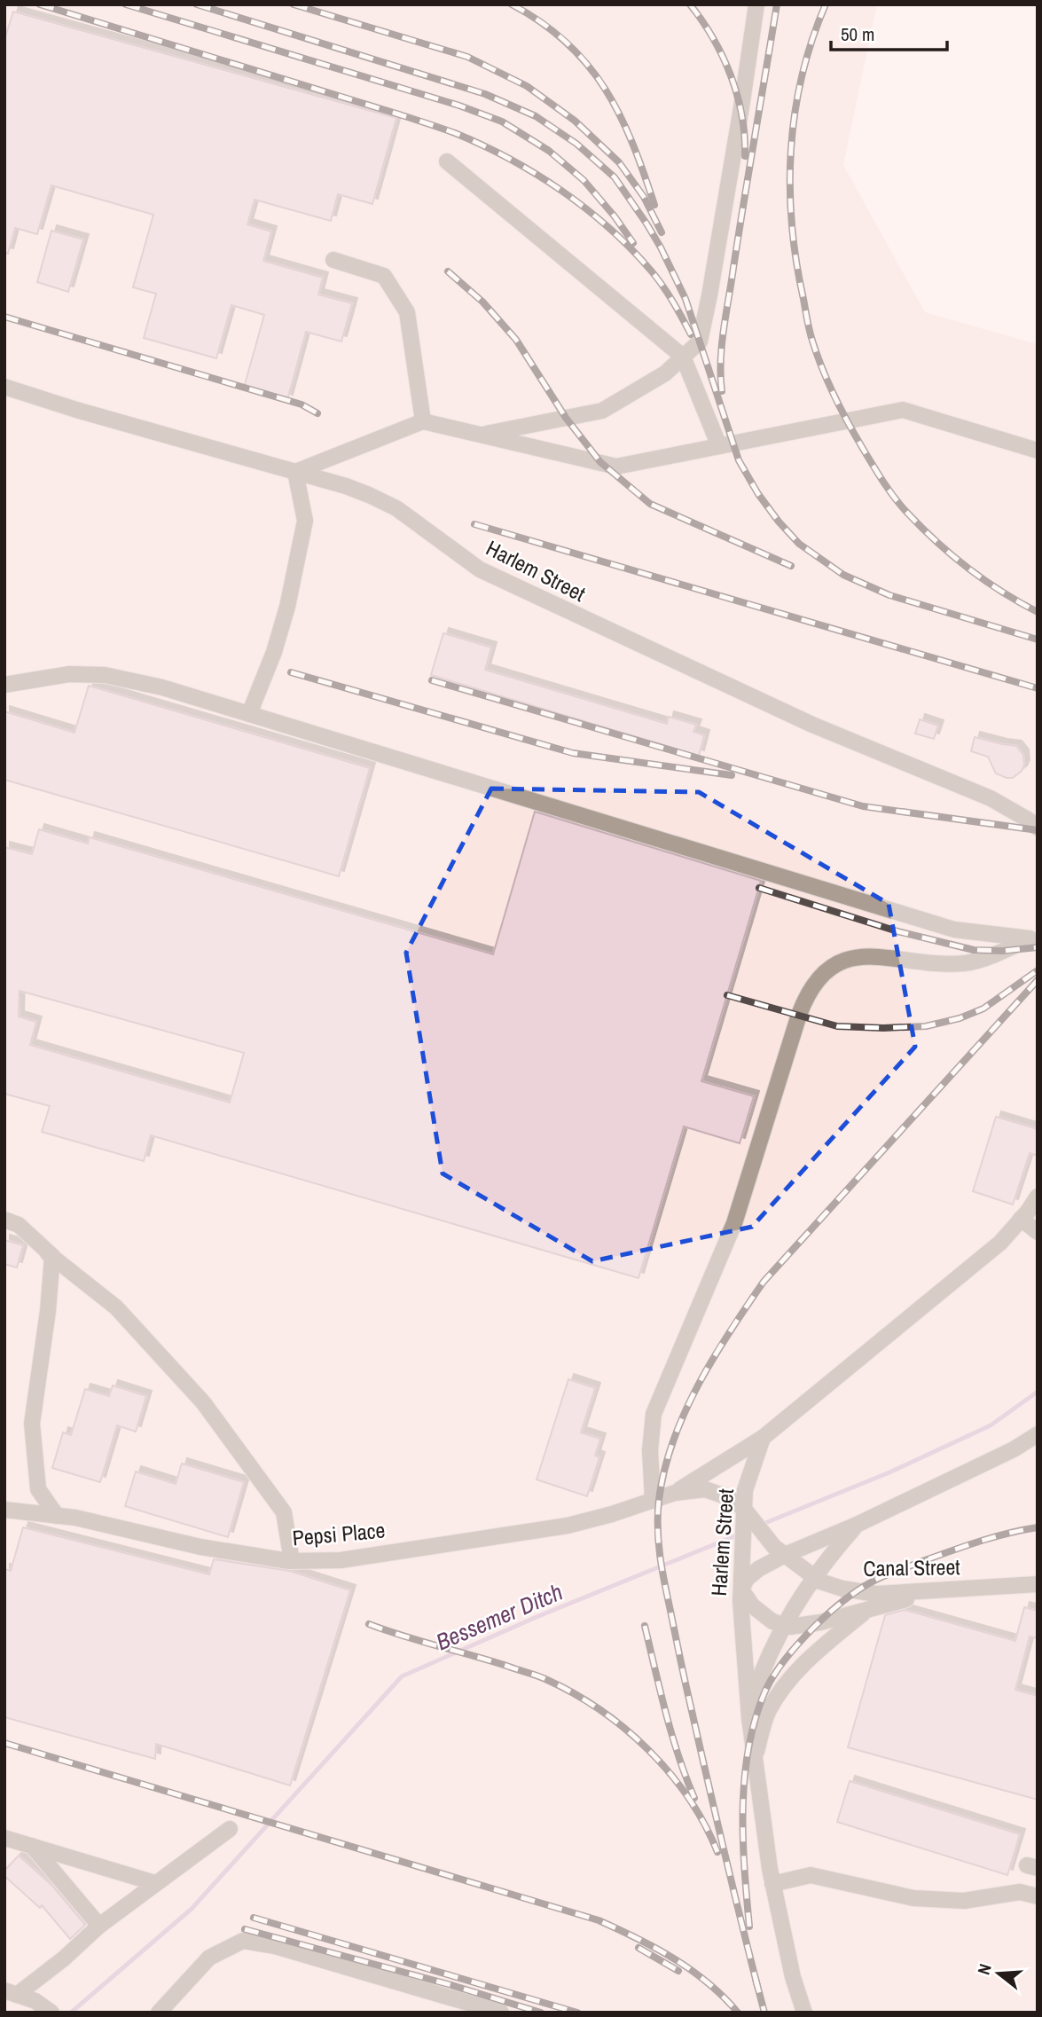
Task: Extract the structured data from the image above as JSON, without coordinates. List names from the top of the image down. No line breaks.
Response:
{"streets":{"lane":["Harlem Street","Pepsi Place","Canal Street"]},"crossings":[["Harlem Street","Canal Street"]],"water":["Bessemer Ditch"],"scale_bar":"50 m","north":"left"}
